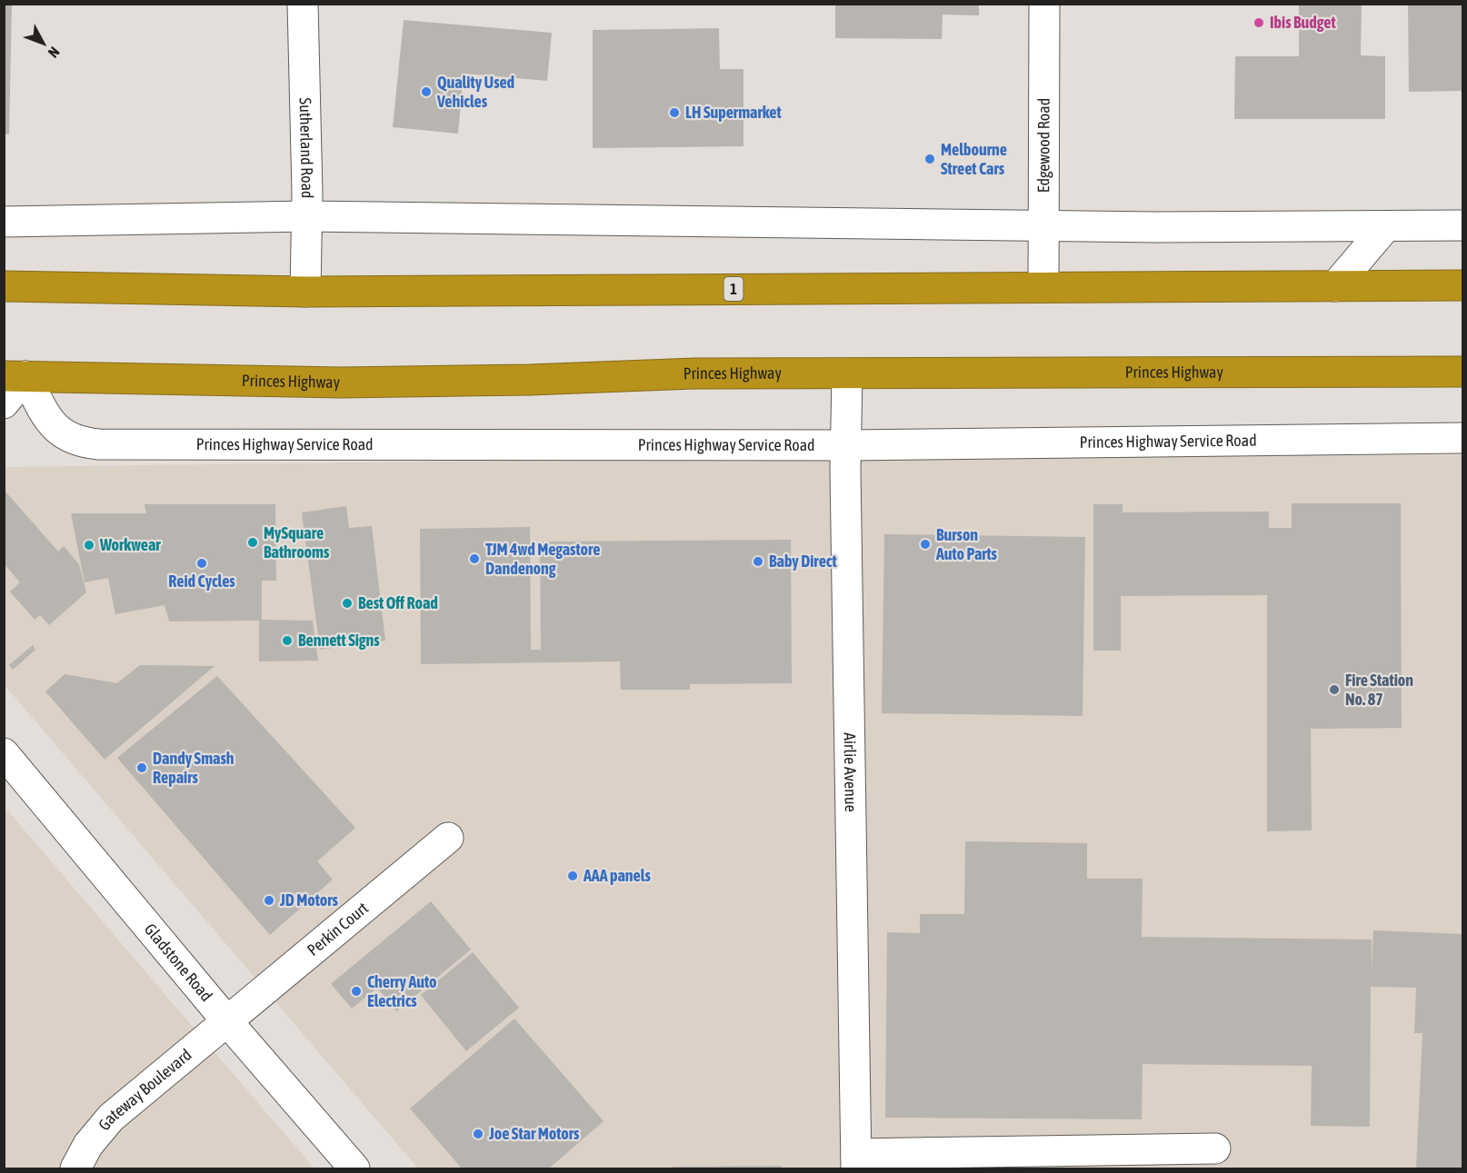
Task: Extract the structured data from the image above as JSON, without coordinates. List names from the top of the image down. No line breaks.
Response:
{"streets":{"highway":["1","Princes Highway"],"street":["Edgewood Road","Sutherland Road","Princes Highway Service Road","Airlie Avenue","Perkin Court","Gladstone Road","Gateway Boulevard"]},"crossings":[["Edgewood Road","1"],["Sutherland Road","1"],["Princes Highway","Princes Highway Service Road"],["Princes Highway","Airlie Avenue"],["Princes Highway Service Road","Airlie Avenue"],["Perkin Court","Gladstone Road"],["Perkin Court","Gateway Boulevard"],["Gladstone Road","Gateway Boulevard"]],"places":["Ibis Budget","Quality Used Vehicles","LH Supermarket","Melbourne Street Cars","MySquare Bathrooms","Burson Auto Parts","Workwear","TJM 4wd Megastore Dandenong","Baby Direct","Reid Cycles","Best Off Road","Bennett Signs","Fire Station No. 87","Dandy Smash Repairs","AAA panels","JD Motors","Cherry Auto Electrics","Joe Star Motors"],"north":"bottom right"}
